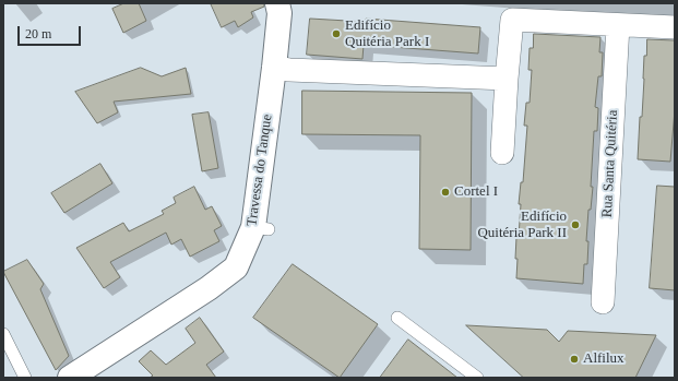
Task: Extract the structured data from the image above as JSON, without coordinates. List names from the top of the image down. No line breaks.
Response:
{"streets":{"street":["Rua Santa Quitéria","Travessa do Tanque"]},"places":["Edifício Quitéria Park I","Cortel I","Edifício Quitéria Park II","Alfilux"],"scale_bar":"20 m"}
